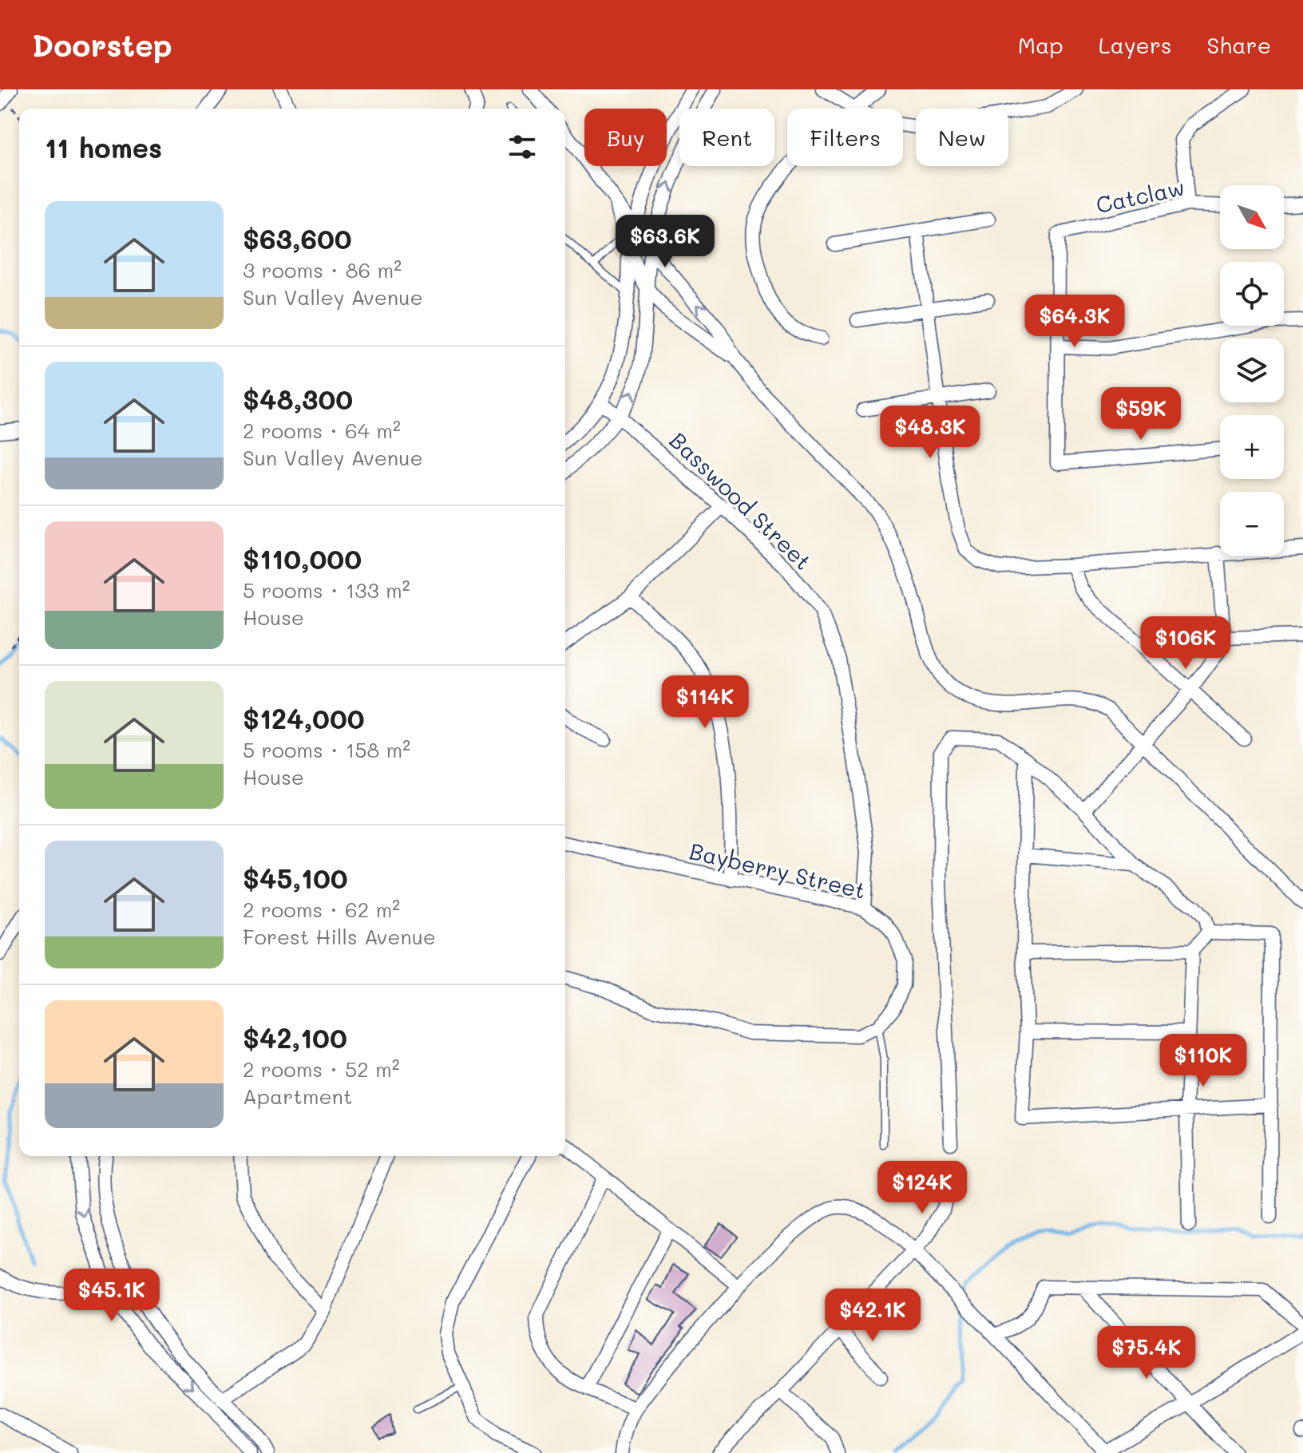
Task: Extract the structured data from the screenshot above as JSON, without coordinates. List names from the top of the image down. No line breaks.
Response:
{"streets":{"street":["Catclaw","Basswood Street","Bayberry Street"]},"crossings":[["Basswood Street","Bayberry Street"]],"north":"bottom right","page":{"header":"Doorstep","nav":["Map","Layers","Share"],"chip":["Buy","Rent","Filters","New"],"heading":"11 homes","map_buttons":["+","−"],"list":[{"name":"$63,600","note":"3 rooms · 86 m² · Sun Valley Avenue"},{"name":"$48,300","note":"2 rooms · 64 m² · Sun Valley Avenue"},{"name":"$110,000","note":"5 rooms · 133 m² · House"},{"name":"$124,000","note":"5 rooms · 158 m² · House"},{"name":"$45,100","note":"2 rooms · 62 m² · Forest Hills Avenue"},{"name":"$42,100","note":"2 rooms · 52 m² · Apartment"}],"price":["$63.6K","$64.3K","$59K","$48.3K","$106K","$114K","$110K","$124K","$45.1K","$42.1K","$75.4K"]}}
